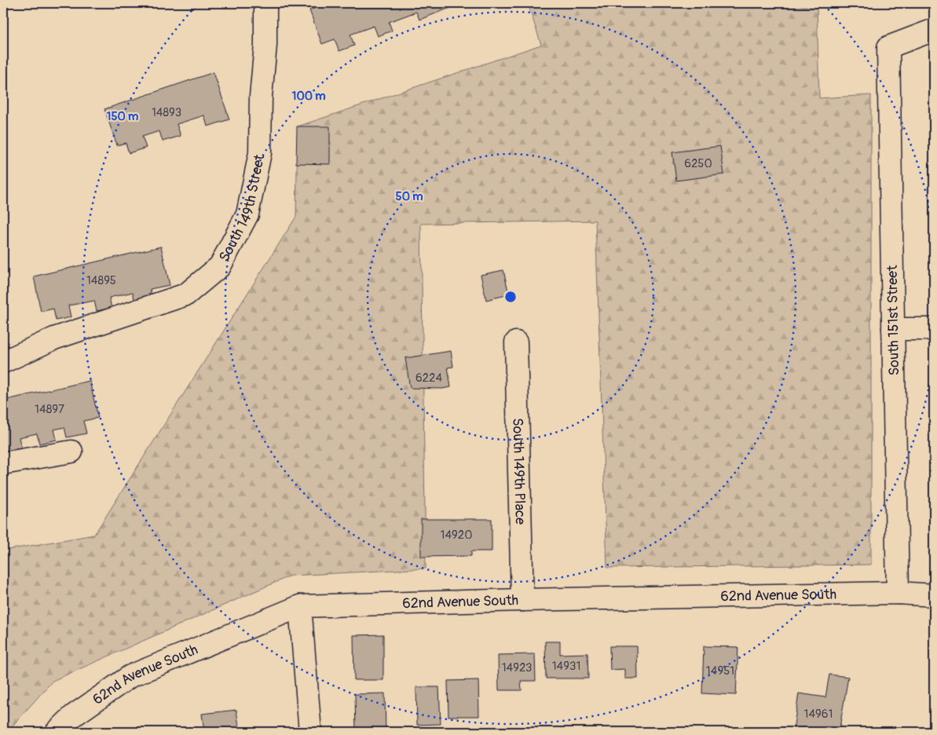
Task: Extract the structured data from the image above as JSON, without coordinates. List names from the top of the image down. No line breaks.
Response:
{"streets":{"street":["South 149th Street","South 151st Street","South 149th Place","62nd Avenue South"]},"crossings":[["South 151st Street","62nd Avenue South"],["South 149th Place","62nd Avenue South"]],"house_numbers":["14893","6250","14895","6224","14897","14920","14931","14923","14951","14961"],"rings":["100 m","150 m","50 m"]}
